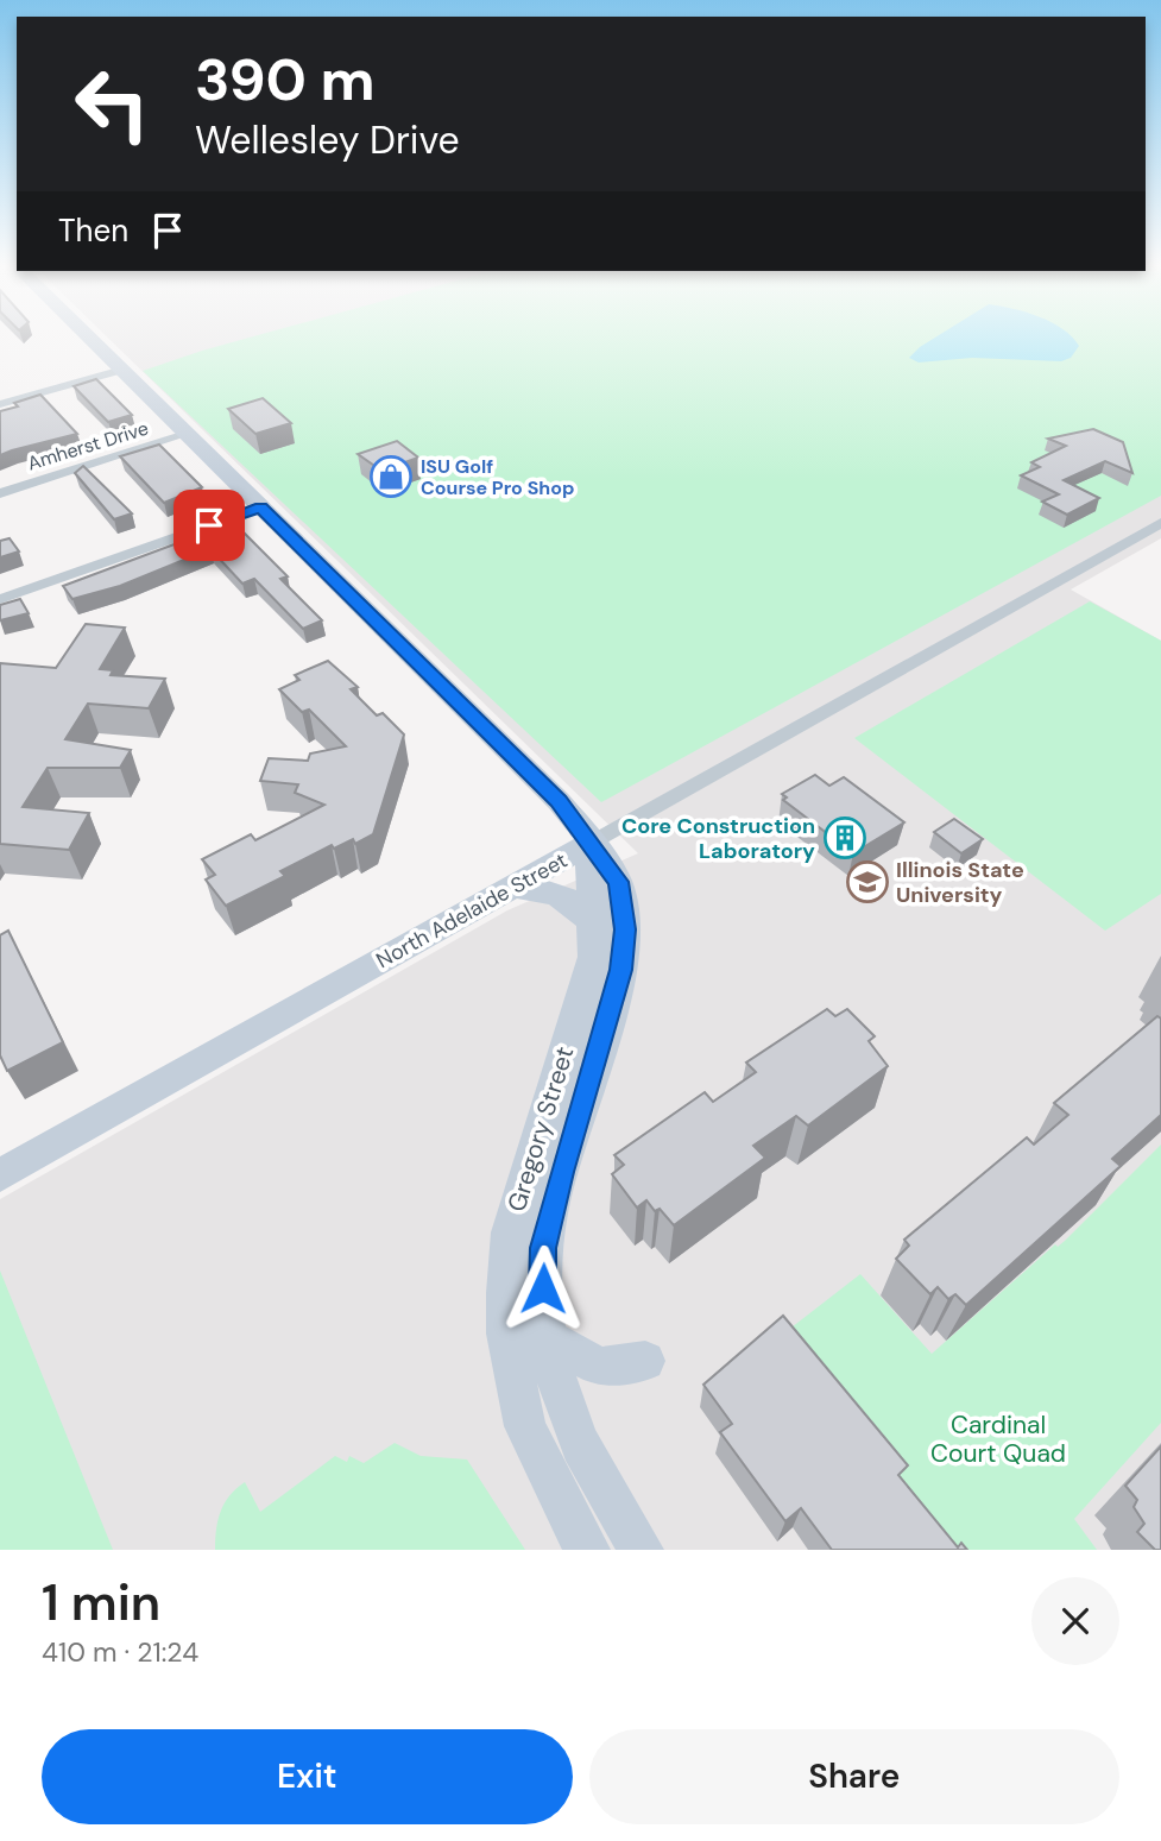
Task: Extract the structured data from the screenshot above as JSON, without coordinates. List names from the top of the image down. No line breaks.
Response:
{"streets":{"main road":["North Adelaide Street","Gregory Street"],"street":["Amherst Drive"]},"crossings":[["Amherst Drive","Gregory Street"],["North Adelaide Street","Gregory Street"]],"parks":["Cardinal Court Quad"],"places":{"shop":["ISU Golf Course Pro Shop"],"building":["Core Construction Laboratory"],"school or university":["Illinois State University"]},"page":{"turn":["390 m","Wellesley Drive"],"then":"Then","heading":["1 min","410 m · 21:24"],"buttons":["Exit","Share"]}}
